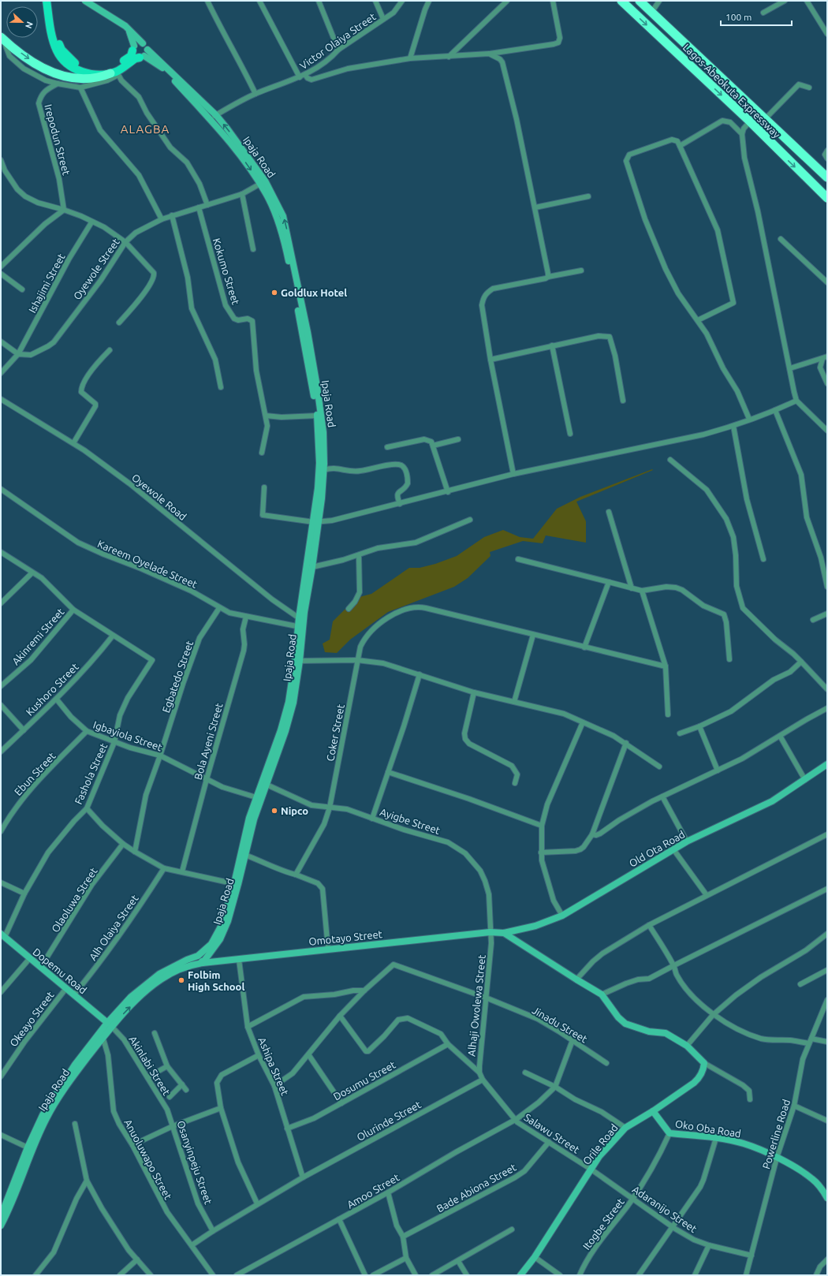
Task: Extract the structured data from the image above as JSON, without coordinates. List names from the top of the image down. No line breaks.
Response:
{"streets":{"highway":["Lagos-Abeokuta Expressway"],"main road":["Ipaja Road","Old Ota Road","Omotayo Street","Dopemu Road","Oko Oba Road","Orile Road"],"street":["Victor Olaiya Street","Irepodun Street","Oyewole Street","Kokumo Street","Ishajimi Street","Oyewole Road","Kareem Oyelade Street","Akinremi Street","Egbatedo Street","Kushoro Street","Coker Street","Igbayiola Street","Bola Ayeni Street","Ebun Street","Fashola Street","Ayigbe Street","Olaoluwa Street","Alh Olaiya Street","Alhaji Owolewa Street","Okeayo Street","Jinadu Street","Akinlabi Street","Ashipa Street","Dosumu Street","Olurinde Street","Salawu Street","Powerline Road","Anuoluwapo Street","Osanyinpeju Street","Bade Abiona Street","Amoo Street","Adaranijo Street","Itogbe Street"]},"crossings":[["Victor Olaiya Street","Ipaja Road"],["Ipaja Road","Oyewole Street"],["Ipaja Road","Oyewole Road"],["Ipaja Road","Kareem Oyelade Street"],["Ipaja Road","Igbayiola Street"],["Ipaja Road","Ayigbe Street"],["Ipaja Road","Omotayo Street"],["Ipaja Road","Dopemu Road"],["Ipaja Road","Akinlabi Street"],["Ipaja Road","Anuoluwapo Street"],["Oyewole Street","Kokumo Street"],["Oyewole Street","Ishajimi Street"],["Oyewole Road","Kareem Oyelade Street"],["Kareem Oyelade Street","Egbatedo Street"],["Kareem Oyelade Street","Bola Ayeni Street"],["Egbatedo Street","Igbayiola Street"],["Kushoro Street","Igbayiola Street"],["Kushoro Street","Fashola Street"],["Coker Street","Ayigbe Street"],["Igbayiola Street","Bola Ayeni Street"],["Igbayiola Street","Ebun Street"],["Igbayiola Street","Fashola Street"],["Fashola Street","Dopemu Road"],["Ayigbe Street","Old Ota Road"],["Ayigbe Street","Omotayo Street"],["Ayigbe Street","Alhaji Owolewa Street"],["Old Ota Road","Omotayo Street"],["Old Ota Road","Alhaji Owolewa Street"],["Olaoluwa Street","Dopemu Road"],["Alh Olaiya Street","Dopemu Road"],["Omotayo Street","Alhaji Owolewa Street"],["Omotayo Street","Ashipa Street"],["Dopemu Road","Okeayo Street"],["Dopemu Road","Akinlabi Street"],["Alhaji Owolewa Street","Jinadu Street"],["Alhaji Owolewa Street","Olurinde Street"],["Alhaji Owolewa Street","Salawu Street"],["Jinadu Street","Ashipa Street"],["Akinlabi Street","Osanyinpeju Street"],["Ashipa Street","Dosumu Street"],["Ashipa Street","Olurinde Street"],["Olurinde Street","Salawu Street"],["Olurinde Street","Anuoluwapo Street"],["Olurinde Street","Osanyinpeju Street"],["Oko Oba Road","Powerline Road"],["Oko Oba Road","Orile Road"],["Oko Oba Road","Itogbe Street"],["Salawu Street","Orile Road"],["Salawu Street","Bade Abiona Street"],["Salawu Street","Amoo Street"],["Salawu Street","Adaranijo Street"],["Powerline Road","Adaranijo Street"],["Orile Road","Adaranijo Street"],["Adaranijo Street","Itogbe Street"]],"districts":["ALAGBA"],"places":["Goldlux Hotel","Nipco","Folbim High School"],"scale_bar":"100 m","north":"right"}
